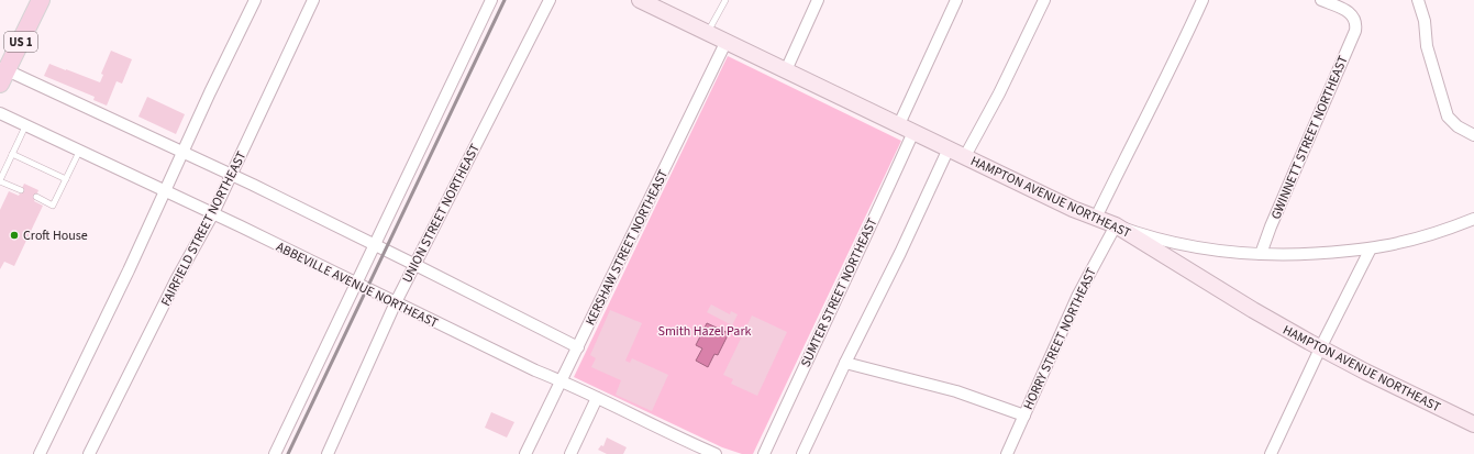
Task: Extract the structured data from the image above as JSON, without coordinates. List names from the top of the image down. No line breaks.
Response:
{"streets":{"main road":["US 1"],"street":["GWINNETT STREET NORTHEAST","HAMPTON AVENUE NORTHEAST","UNION STREET NORTHEAST","FAIRFIELD STREET NORTHEAST","KERSHAW STREET NORTHEAST","ABBEVILLE AVENUE NORTHEAST","SUMTER STREET NORTHEAST","HORRY STREET NORTHEAST"]},"crossings":[["HAMPTON AVENUE NORTHEAST","KERSHAW STREET NORTHEAST"],["HAMPTON AVENUE NORTHEAST","SUMTER STREET NORTHEAST"],["HAMPTON AVENUE NORTHEAST","HORRY STREET NORTHEAST"],["UNION STREET NORTHEAST","ABBEVILLE AVENUE NORTHEAST"],["FAIRFIELD STREET NORTHEAST","ABBEVILLE AVENUE NORTHEAST"],["KERSHAW STREET NORTHEAST","ABBEVILLE AVENUE NORTHEAST"]],"parks":["Smith Hazel Park"],"places":["Croft House"]}
